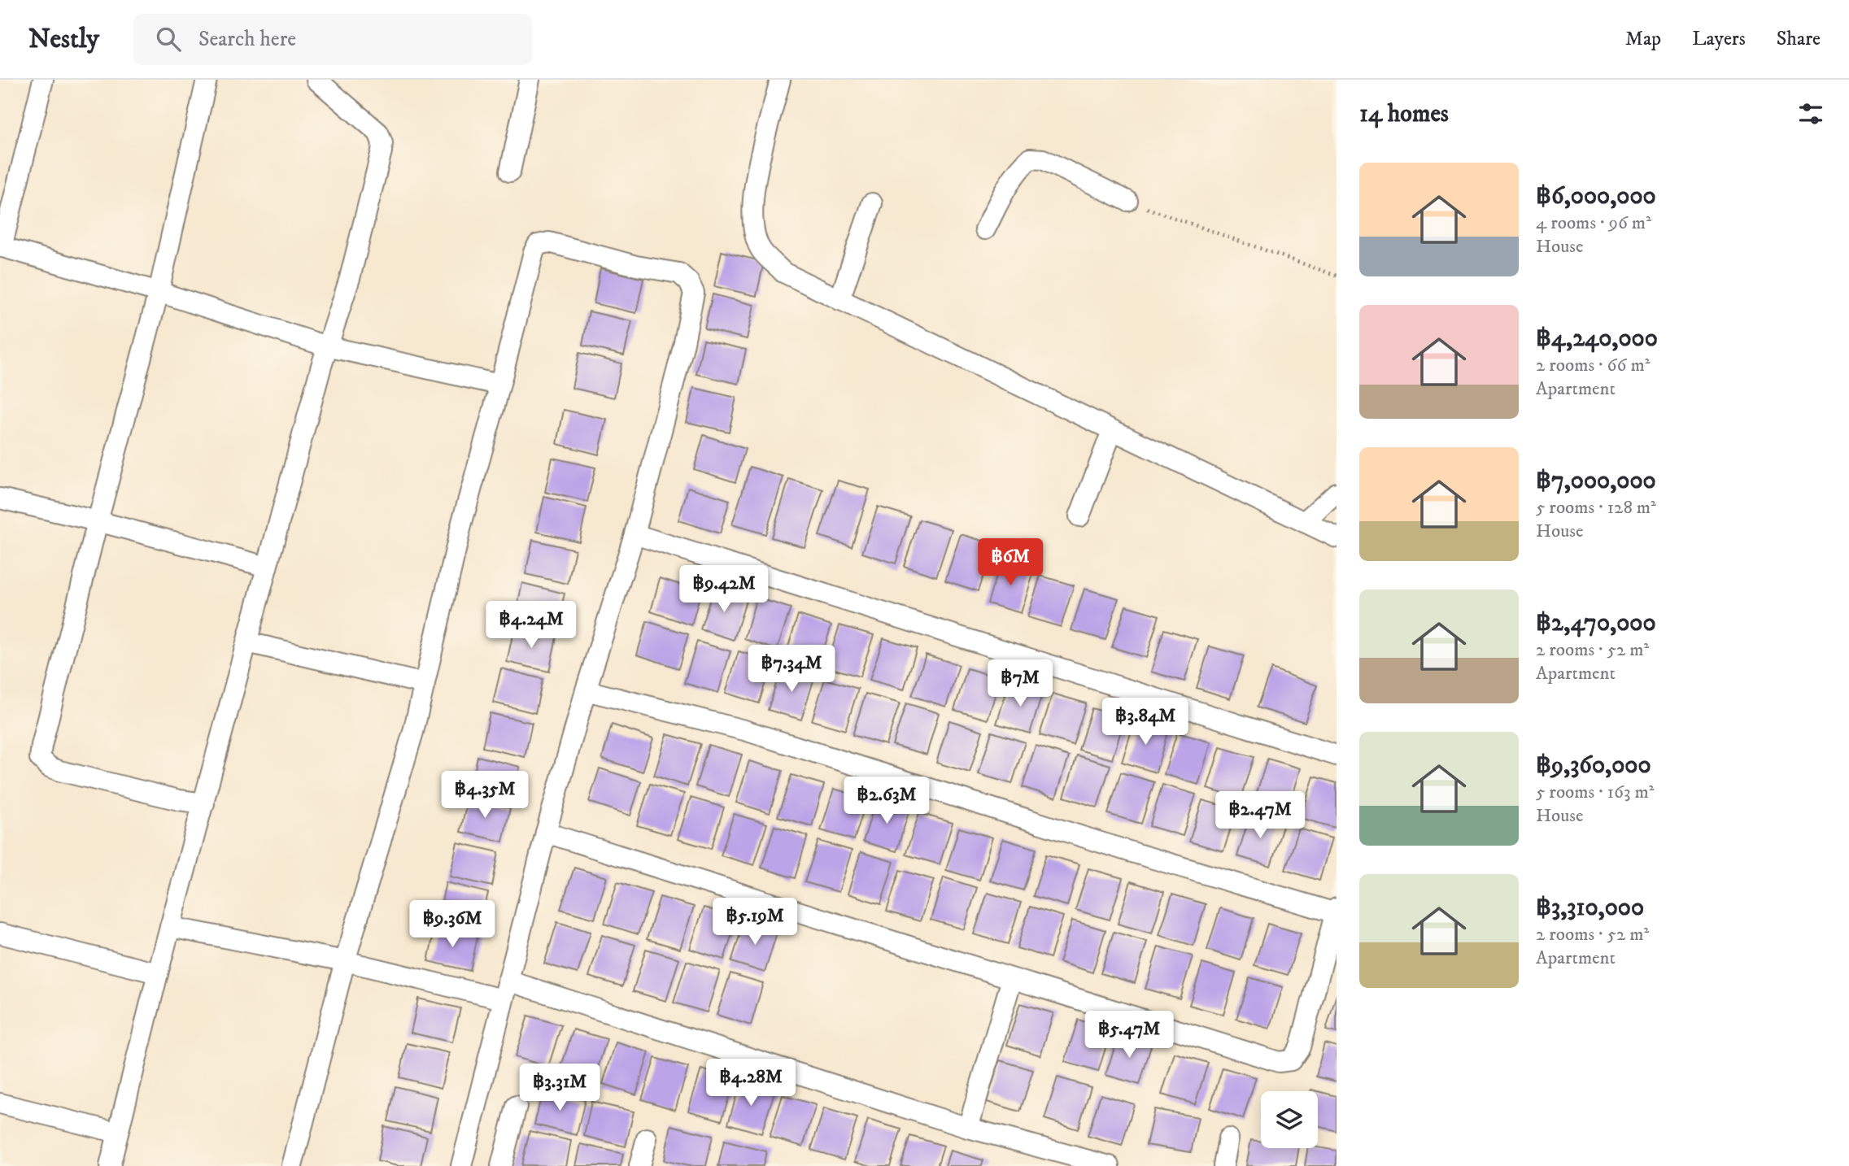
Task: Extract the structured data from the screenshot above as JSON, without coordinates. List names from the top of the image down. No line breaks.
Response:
{"page":{"header":"Nestly","search":"Search here","nav":["Map","Layers","Share"],"heading":"14 homes","list":[{"name":"฿6,000,000","note":"4 rooms · 96 m² · House"},{"name":"฿4,240,000","note":"2 rooms · 66 m² · Apartment"},{"name":"฿7,000,000","note":"5 rooms · 128 m² · House"},{"name":"฿2,470,000","note":"2 rooms · 52 m² · Apartment"},{"name":"฿9,360,000","note":"5 rooms · 163 m² · House"},{"name":"฿3,310,000","note":"2 rooms · 52 m² · Apartment"}],"price":["฿6M","฿9.42M","฿4.24M","฿7.34M","฿7M","฿3.84M","฿4.35M","฿2.63M","฿2.47M","฿5.19M","฿9.36M","฿5.47M","฿4.28M","฿3.31M"]}}
